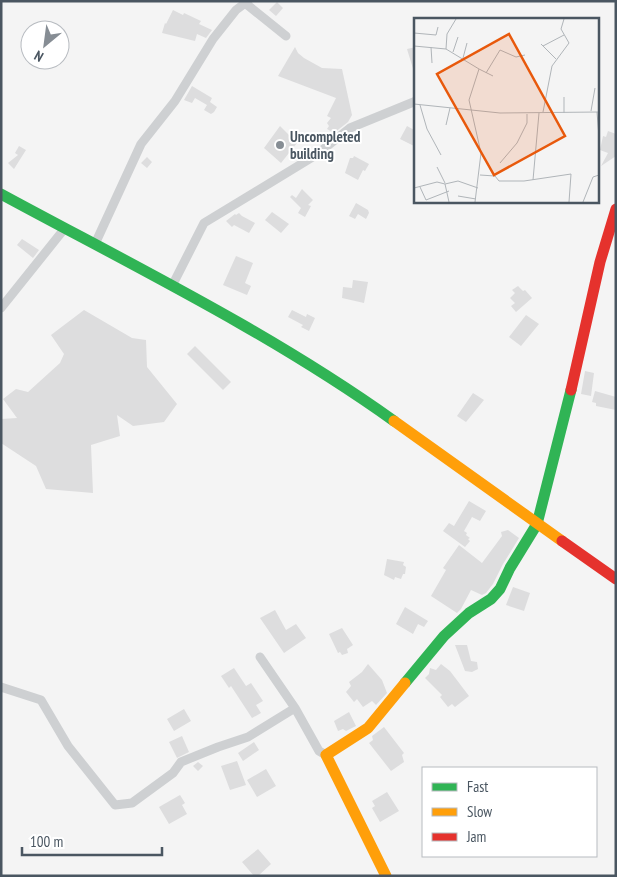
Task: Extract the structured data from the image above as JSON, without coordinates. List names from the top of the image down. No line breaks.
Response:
{"places":["Uncompleted building"],"legend":["Fast","Slow","Jam"],"scale_bar":"100 m","north":"bottom left"}
